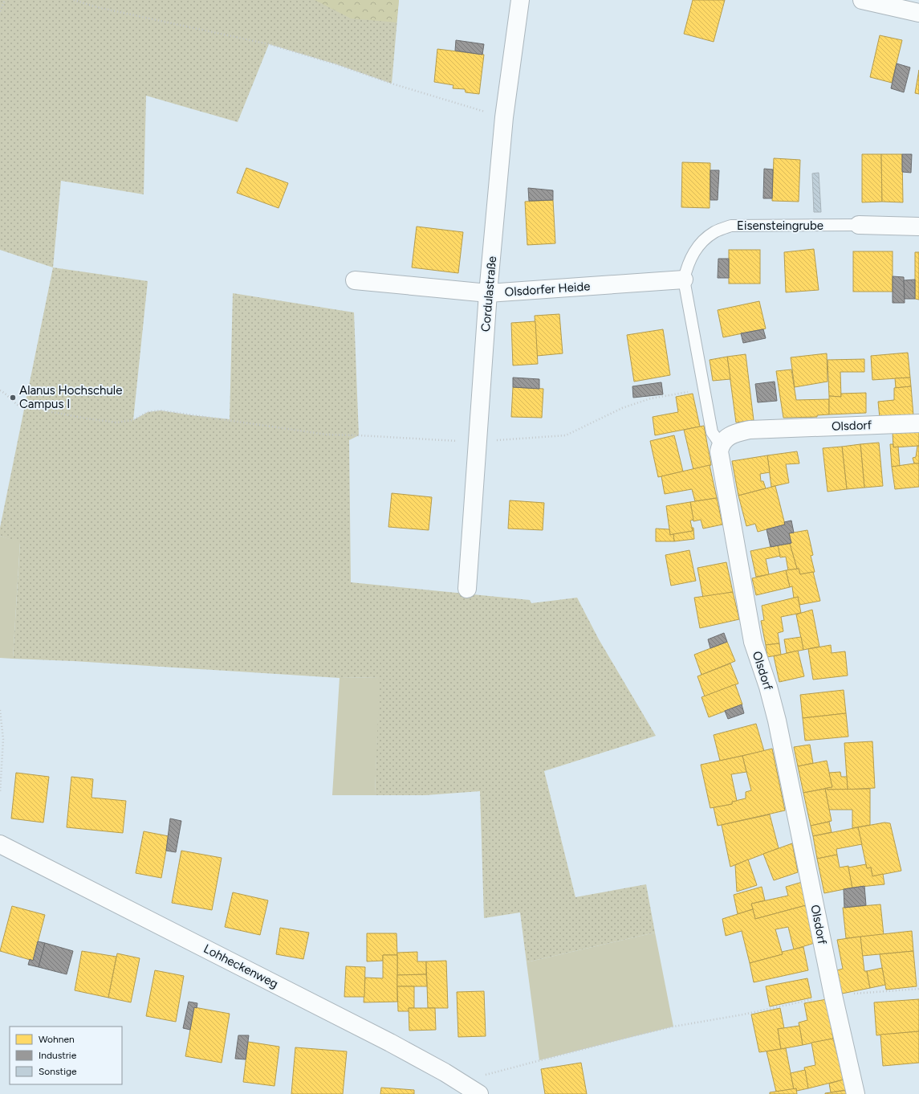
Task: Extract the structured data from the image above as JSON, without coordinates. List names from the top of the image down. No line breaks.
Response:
{"streets":{"street":["Eisensteingrube","Olsdorfer Heide","Cordulastraße","Olsdorf","Lohheckenweg"]},"crossings":[["Eisensteingrube","Olsdorfer Heide"],["Olsdorfer Heide","Cordulastraße"]],"places":["Alanus Hochschule Campus I"],"legend":["Wohnen","Industrie","Sonstige"]}
